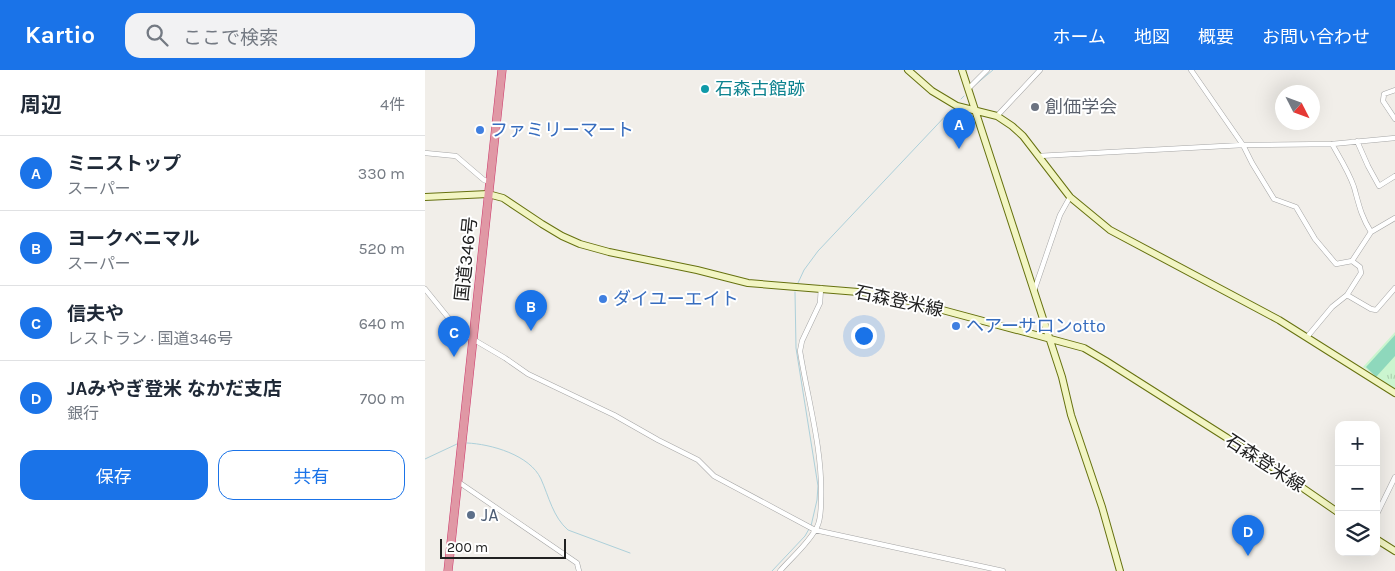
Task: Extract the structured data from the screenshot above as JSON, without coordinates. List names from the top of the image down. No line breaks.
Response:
{"streets":{"highway":["国道346号"],"street":["石森登米線"]},"crossings":[["国道346号","石森登米線"]],"places":["石森古館跡","創価学会","ファミリーマート","ダイユーエイト","ヘアーサロンotto","JA"],"scale_bar":"200 m","north":"bottom right","page":{"header":"Kartio","search":"ここで検索","nav":["ホーム","地図","概要","お問い合わせ"],"heading":["周辺","4件"],"pins":["A","B","C","D"],"list":[{"mark":"A","name":"ミニストップ","note":"スーパー","value":"330 m"},{"mark":"B","name":"ヨークベニマル","note":"スーパー","value":"520 m"},{"mark":"C","name":"信夫や","note":"レストラン · 国道346号","value":"640 m"},{"mark":"D","name":"JAみやぎ登米 なかだ支店","note":"銀行","value":"700 m"}],"map_buttons":["+","−"],"buttons":["保存","共有"],"scale":"200 m"}}
